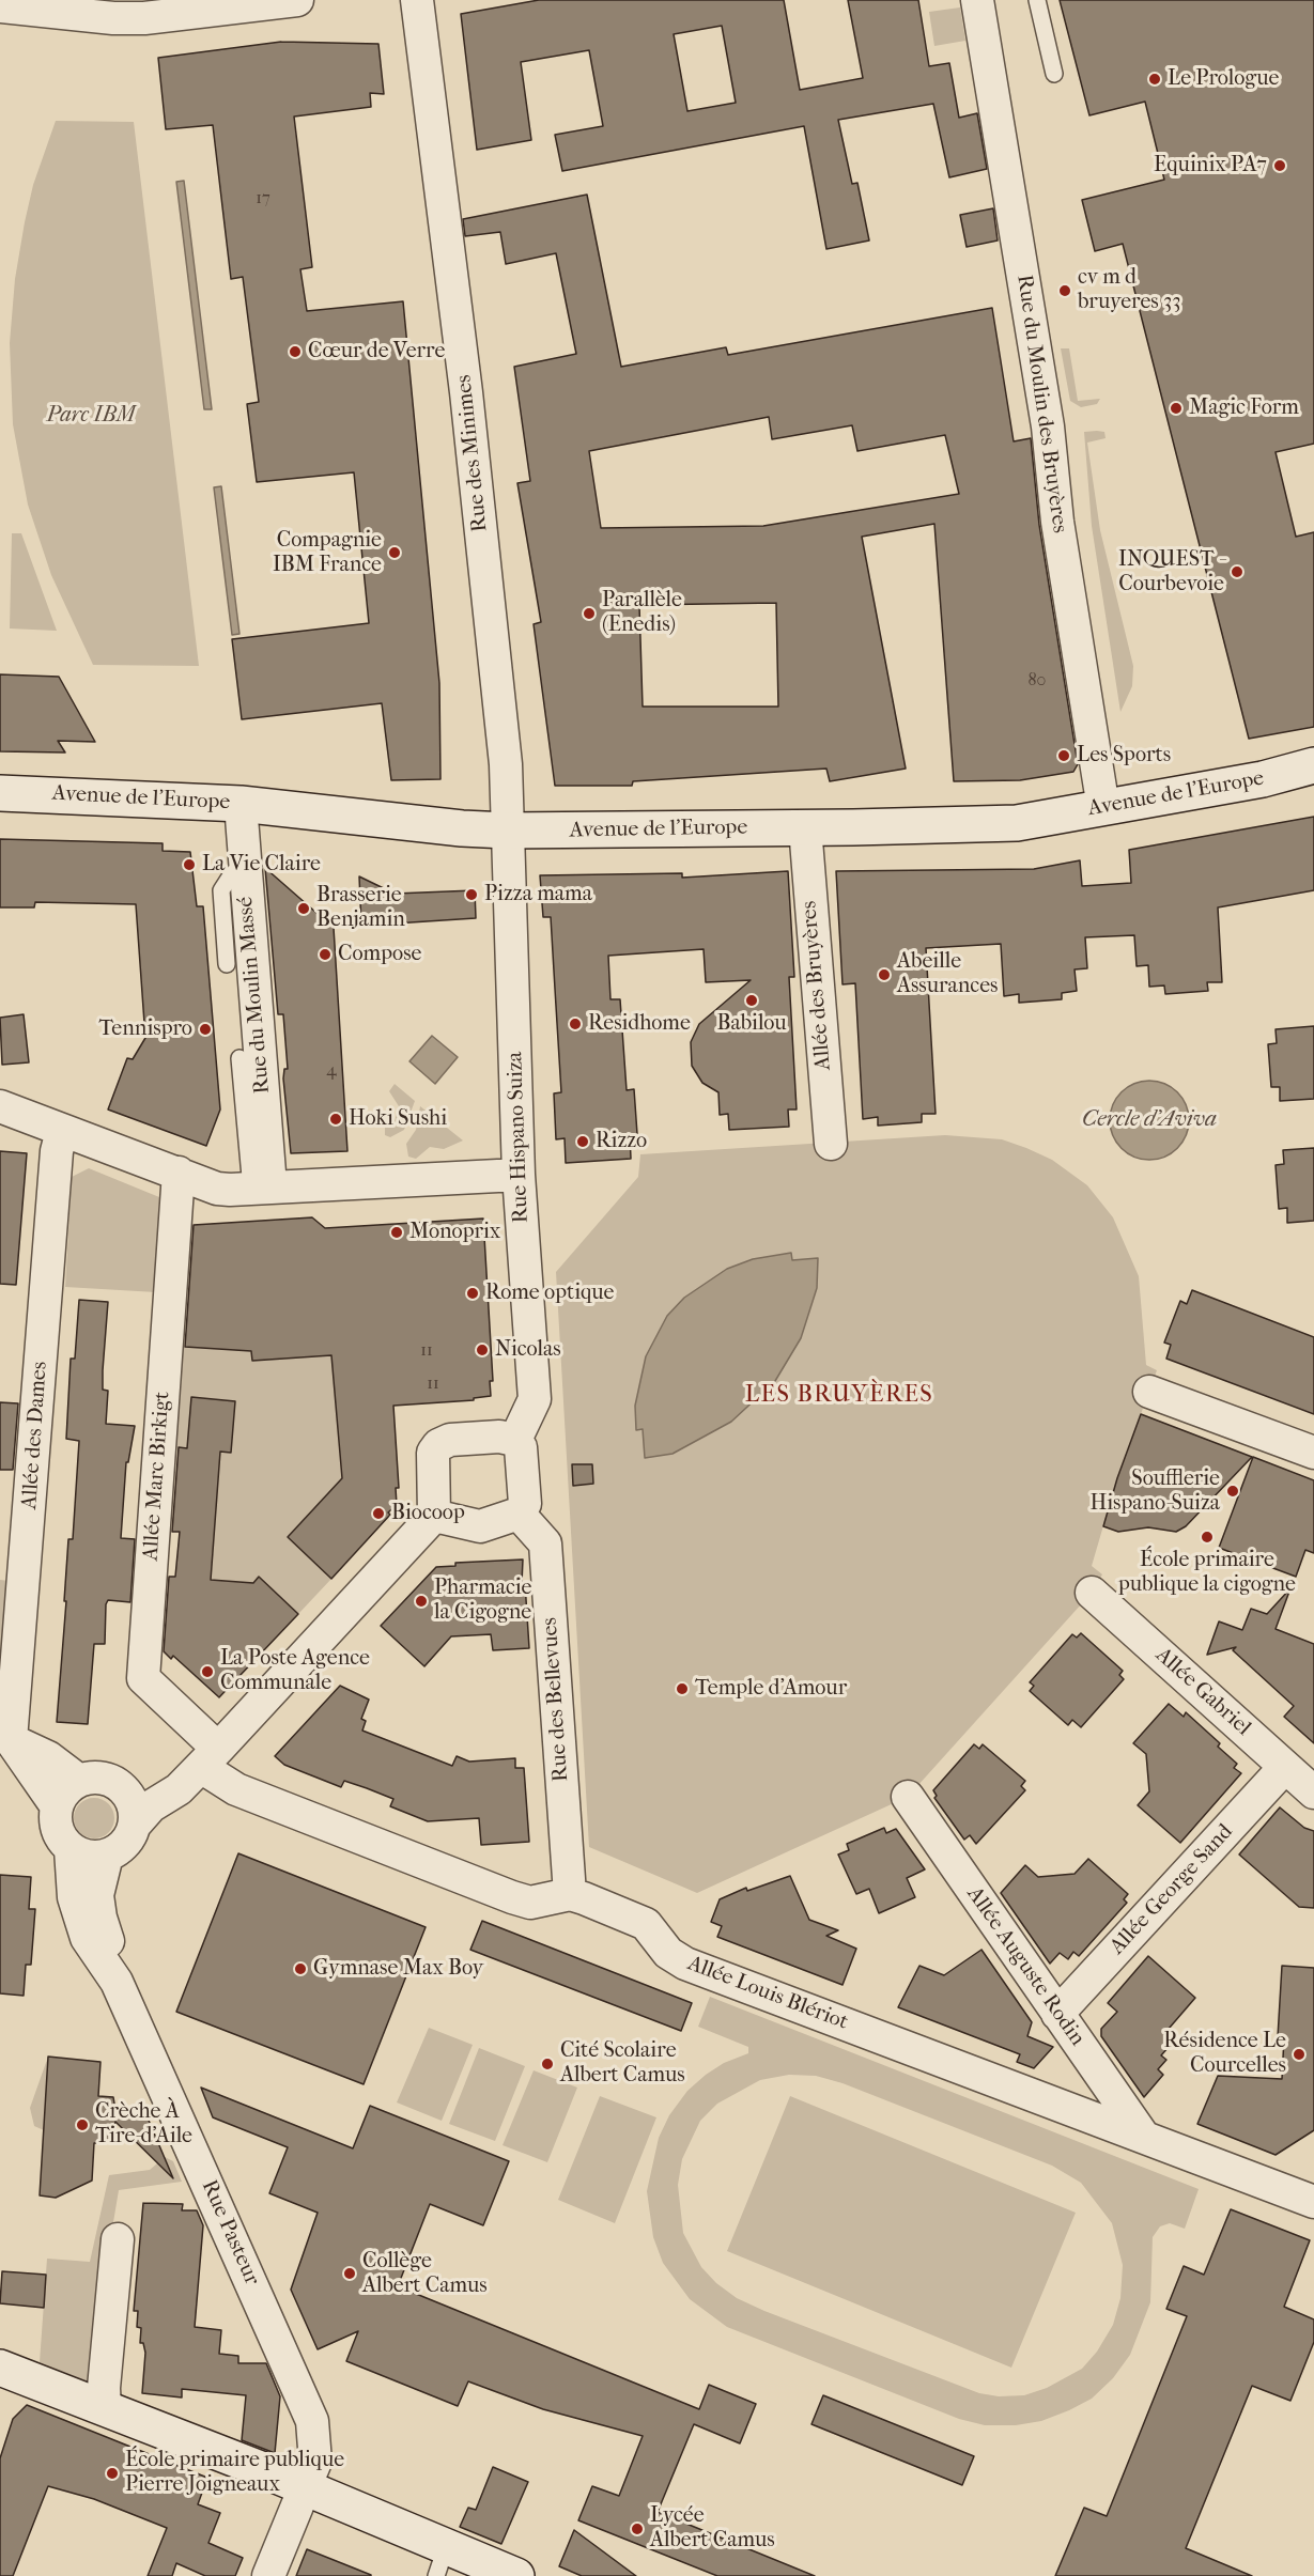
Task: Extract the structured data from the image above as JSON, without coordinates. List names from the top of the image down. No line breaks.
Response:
{"streets":{"main road":["Avenue de l'Europe"],"street":["Rue du Moulin des Bruyères","Rue des Minimes","Allée des Bruyères","Rue du Moulin Massé","Rue Hispano Suiza","Allée des Dames","Allée Marc Birkigt","Allée Gabriel","Rue des Bellevues","Allée George Sand","Allée Auguste Rodin","Allée Louis Blériot","Rue Pasteur"]},"crossings":[["Rue du Moulin des Bruyères","Avenue de l'Europe"],["Rue des Minimes","Avenue de l'Europe"],["Rue des Minimes","Rue Hispano Suiza"],["Avenue de l'Europe","Allée des Bruyères"],["Avenue de l'Europe","Rue du Moulin Massé"],["Avenue de l'Europe","Rue Hispano Suiza"],["Rue Hispano Suiza","Rue des Bellevues"],["Allée Gabriel","Allée George Sand"],["Rue des Bellevues","Allée Louis Blériot"],["Allée George Sand","Allée Auguste Rodin"],["Allée Auguste Rodin","Allée Louis Blériot"]],"districts":["LES BRUYÈRES"],"water":["Cercle d'Aviva"],"parks":["Parc IBM"],"places":["Le Prologue","Equinix PA7","cv m d bruyeres 33","Cœur de Verre","Magic Form","Compagnie IBM France","INQUEST - Courbevoie","Parallèle (Enedis)","Les Sports","La Vie Claire","Pizza mama","Brasserie Benjamin","Compose","Abeille Assurances","Babilou","Residhome","Tennispro","Hoki Sushi","Rizzo","Monoprix","Rome optique","Nicolas","Soufflerie Hispano-Suiza","Biocoop","École primaire publique la cigogne","Pharmacie la Cigogne","La Poste Agence Communale","Temple d'Amour","Gymnase Max Boy","Résidence Le Courcelles","Cité Scolaire Albert Camus","Crèche À Tire-d’Aile","Collège Albert Camus","École primaire publique Pierre Joigneaux","Lycée Albert Camus"],"house_numbers":["17","80","4","11","11"]}
